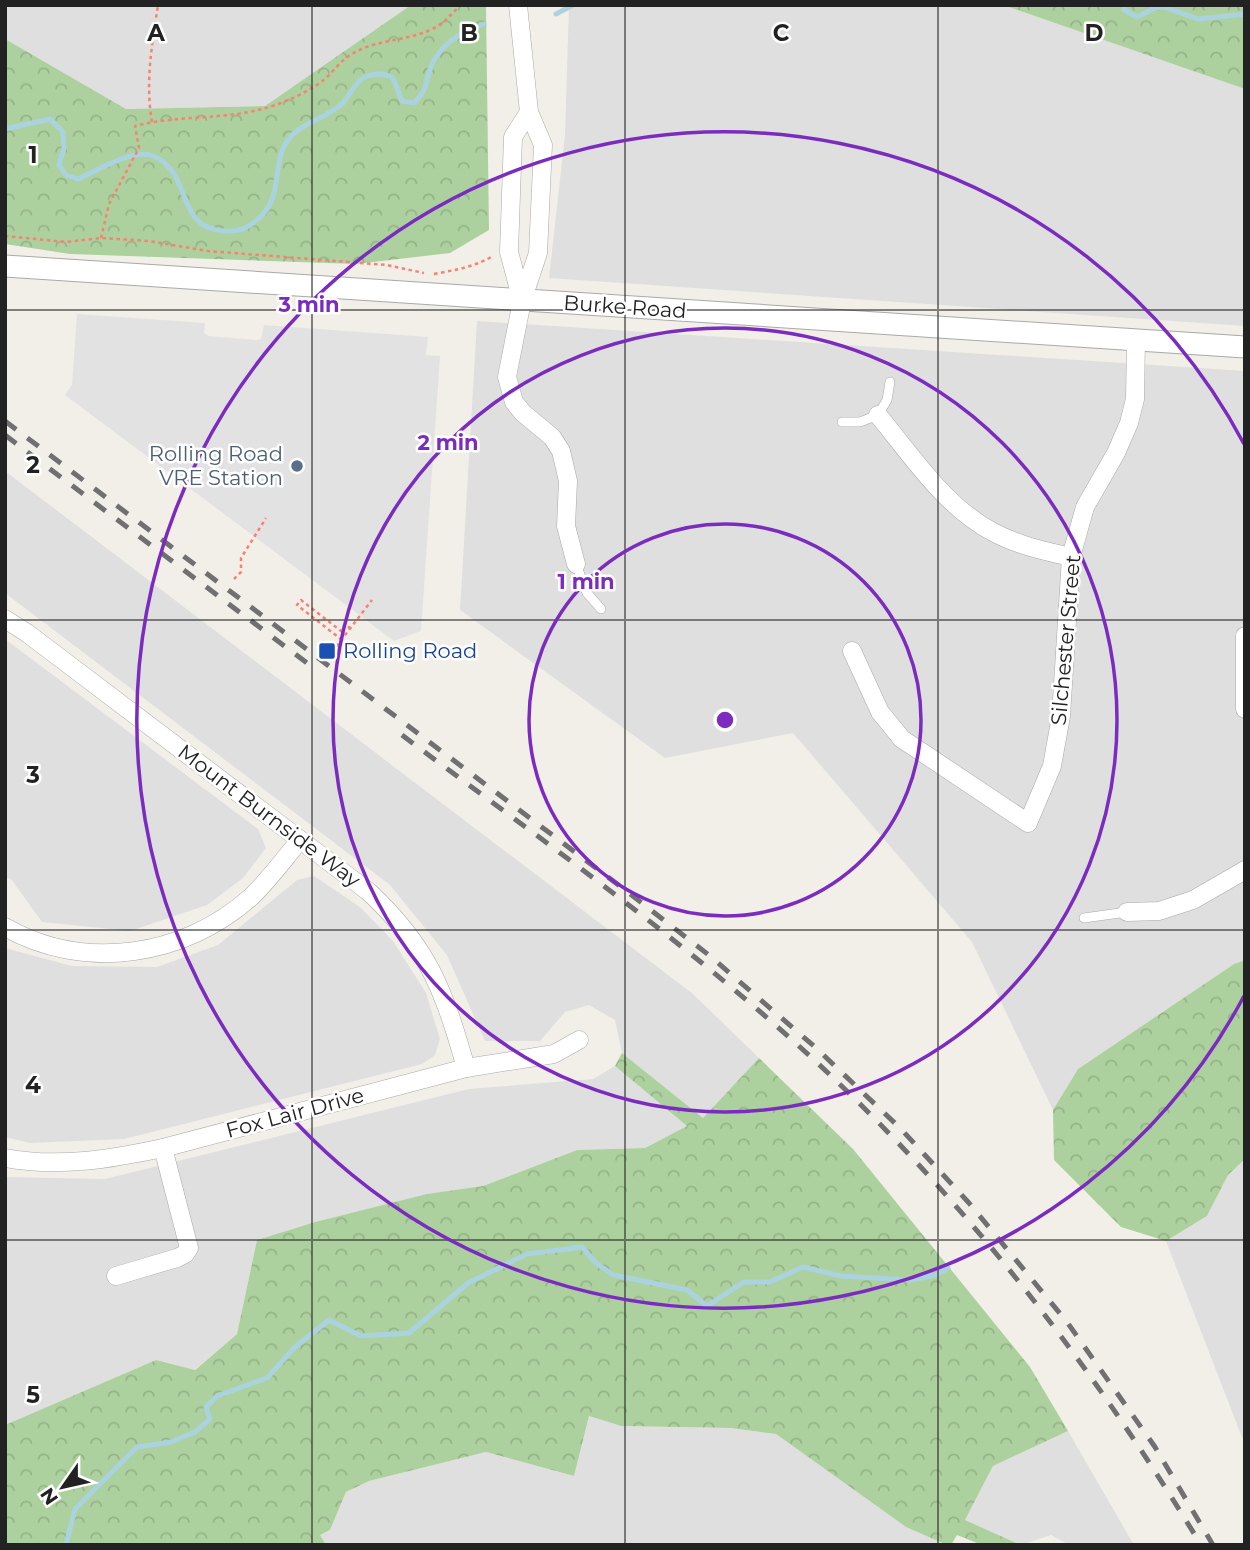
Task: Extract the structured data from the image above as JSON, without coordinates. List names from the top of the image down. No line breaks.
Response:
{"streets":{"street":["Burke Road","Silchester Street","Mount Burnside Way","Fox Lair Drive"]},"crossings":[["Burke Road","Silchester Street"],["Mount Burnside Way","Fox Lair Drive"]],"places":{"other":["Rolling Road VRE Station"],"transit":["Rolling Road"]},"north":"bottom left","grid":{"columns":["A","B","C","D"],"rows":["1","2","3","4","5"]},"rings":["3 min","2 min","1 min"]}
